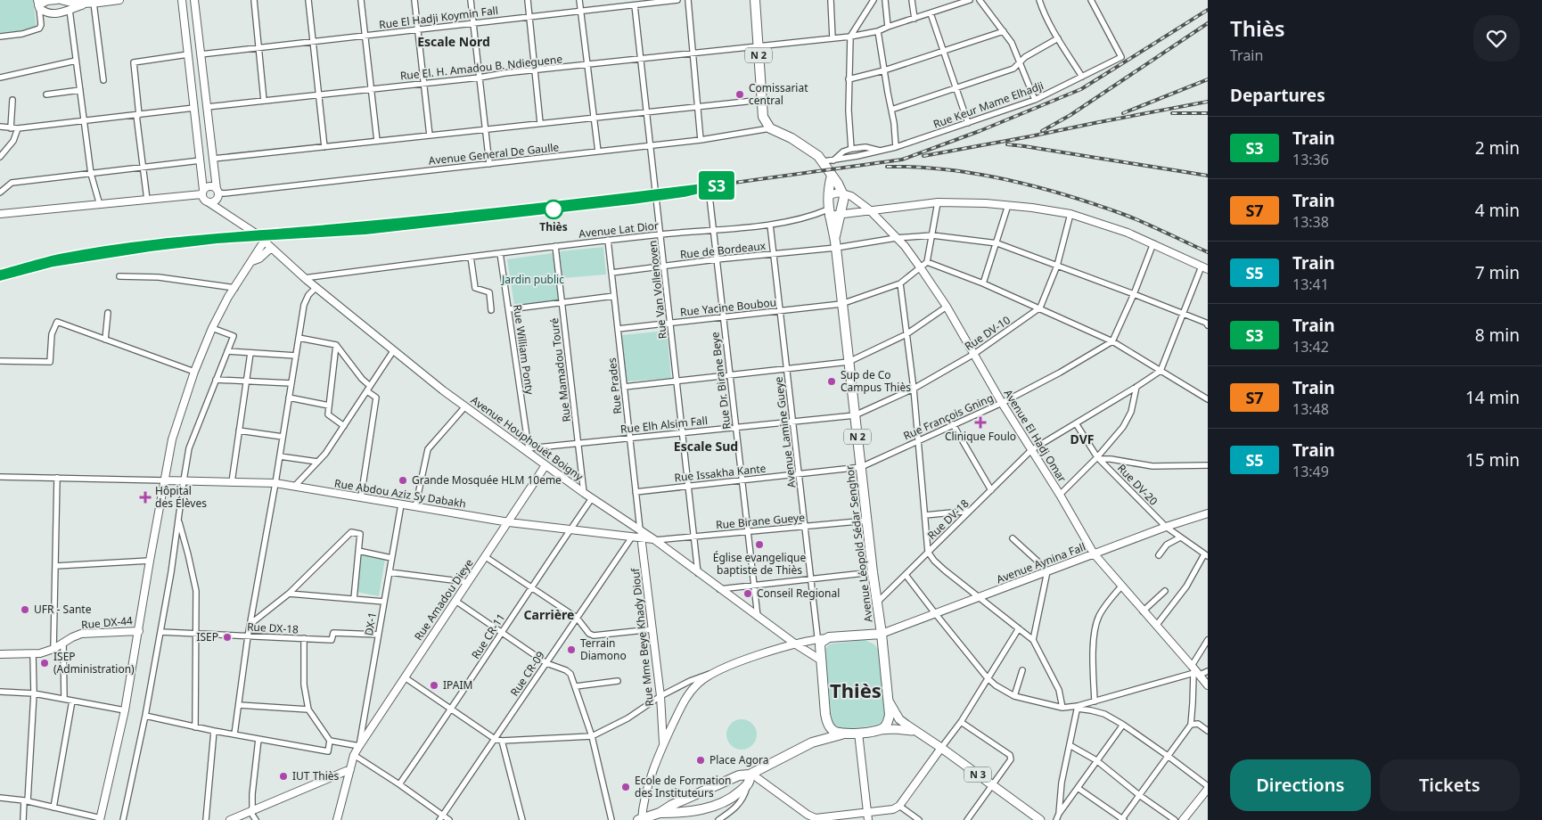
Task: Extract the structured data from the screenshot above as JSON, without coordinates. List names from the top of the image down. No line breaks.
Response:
{"streets":{"highway":["N 2","Avenue Léopold Sédar Senghor"],"main road":["N 3"],"street":["Rue El Hadji Koymin Fall","Rue El. H. Amadou B. Ndieguene","Rue Keur Mame Elhadji","Avenue General De Gaulle","Avenue Lat Dior","Rue de Bordeaux","Rue Van Vollenoven","Rue Yacine Boubou","Rue DV-10","Rue William Ponty","Rue Mamadou Touré","Rue Dr. Birane Beye","Rue Prades","Rue François Gning","Rue Elh Alsim Fall","Avenue Lamine Gueye","Avenue El Hadj Omar","Avenue Houphouët Boigny","Rue Issakha Kante","Rue DV-20","Rue Abdou Aziz Sy Dabakh","Rue DV-18","Rue Birane Gueye","Avenue Aynina Fall","Rue Amadou Dieye","Rue DX-44","DX-1","Rue DX-18","Rue CR-11","Rue Mme Beye Khady Diouf","Rue CR-09"]},"crossings":[["Rue El Hadji Koymin Fall","Rue Van Vollenoven"],["N 2","Rue El. H. Amadou B. Ndieguene"],["N 2","Avenue Lat Dior"],["N 2","Rue de Bordeaux"],["N 2","Avenue El Hadj Omar"],["N 2","Avenue Léopold Sédar Senghor"],["Rue El. H. Amadou B. Ndieguene","Rue Van Vollenoven"],["Avenue General De Gaulle","Rue Van Vollenoven"],["Avenue General De Gaulle","Avenue Houphouët Boigny"],["Avenue Lat Dior","Rue Van Vollenoven"],["Avenue Lat Dior","Rue William Ponty"],["Avenue Lat Dior","Rue Mamadou Touré"],["Avenue Lat Dior","Rue Dr. Birane Beye"],["Avenue Lat Dior","Rue Prades"],["Avenue Lat Dior","Avenue Lamine Gueye"],["Avenue Lat Dior","Avenue Houphouët Boigny"],["Rue de Bordeaux","Rue Van Vollenoven"],["Rue de Bordeaux","Rue Dr. Birane Beye"],["Rue de Bordeaux","Rue Prades"],["Rue de Bordeaux","Avenue Lamine Gueye"],["Rue de Bordeaux","Avenue El Hadj Omar"],["Rue de Bordeaux","Avenue Léopold Sédar Senghor"],["Rue Van Vollenoven","Rue Yacine Boubou"],["Rue Van Vollenoven","Rue Elh Alsim Fall"],["Rue Van Vollenoven","Avenue Houphouët Boigny"],["Rue Van Vollenoven","Rue Issakha Kante"],["Rue Van Vollenoven","Rue Birane Gueye"],["Rue Yacine Boubou","Rue Dr. Birane Beye"],["Rue Yacine Boubou","Rue Prades"],["Rue Yacine Boubou","Avenue Lamine Gueye"],["Rue Yacine Boubou","Avenue El Hadj Omar"],["Rue Yacine Boubou","Avenue Léopold Sédar Senghor"],["Rue DV-10","Rue Elh Alsim Fall"],["Rue DV-10","Avenue El Hadj Omar"],["Rue DV-10","Avenue Léopold Sédar Senghor"],["Rue William Ponty","Rue Elh Alsim Fall"],["Rue William Ponty","Avenue Houphouët Boigny"],["Rue Mamadou Touré","Rue Elh Alsim Fall"],["Rue Mamadou Touré","Avenue Houphouët Boigny"],["Rue Dr. Birane Beye","Rue Elh Alsim Fall"],["Rue Dr. Birane Beye","Avenue Houphouët Boigny"],["Rue Dr. Birane Beye","Rue Issakha Kante"],["Rue Dr. Birane Beye","Rue Birane Gueye"],["Rue Prades","Rue Elh Alsim Fall"],["Rue Prades","Avenue Houphouët Boigny"],["Rue Prades","Rue Issakha Kante"],["Rue Prades","Rue Mme Beye Khady Diouf"],["Rue François Gning","Avenue El Hadj Omar"],["Rue François Gning","Rue Issakha Kante"],["Rue François Gning","Avenue Léopold Sédar Senghor"],["Rue Elh Alsim Fall","Avenue Lamine Gueye"],["Rue Elh Alsim Fall","Avenue Houphouët Boigny"],["Rue Elh Alsim Fall","Avenue Léopold Sédar Senghor"],["Avenue Lamine Gueye","Rue Issakha Kante"],["Avenue Lamine Gueye","Rue Birane Gueye"],["Avenue El Hadj Omar","Rue DV-18"],["Avenue El Hadj Omar","Avenue Aynina Fall"],["Avenue Houphouët Boigny","Rue Abdou Aziz Sy Dabakh"],["Avenue Houphouët Boigny","Rue Birane Gueye"],["Avenue Houphouët Boigny","Rue Amadou Dieye"],["Avenue Houphouët Boigny","Rue CR-11"],["Avenue Houphouët Boigny","Rue Mme Beye Khady Diouf"],["Rue Issakha Kante","Avenue Léopold Sédar Senghor"],["Rue DV-20","Rue DV-18"],["Rue DV-20","Avenue Aynina Fall"],["Rue Abdou Aziz Sy Dabakh","Rue Birane Gueye"],["Rue Abdou Aziz Sy Dabakh","Rue Amadou Dieye"],["Rue Abdou Aziz Sy Dabakh","DX-1"],["Rue Abdou Aziz Sy Dabakh","Rue CR-11"],["Rue Abdou Aziz Sy Dabakh","Rue Mme Beye Khady Diouf"],["Rue Abdou Aziz Sy Dabakh","Rue CR-09"],["Rue DV-18","Avenue Léopold Sédar Senghor"],["Rue Birane Gueye","Avenue Léopold Sédar Senghor"],["Avenue Léopold Sédar Senghor","Avenue Aynina Fall"],["Avenue Léopold Sédar Senghor","N 3"],["Rue Amadou Dieye","DX-1"],["DX-1","Rue DX-18"]],"districts":["Escale Nord","DVF","Escale Sud","Carrière","Thiès"],"parks":["Jardin public"],"places":{"other":["Comissariat central","Thiès","Sup de Co Campus Thiès","Grande Mosquée HLM 10eme","Église evangelique baptiste de Thiès","Conseil Regional","UFR - Sante","ISEP","Terrain Diamono","ISEP (Administration)","IPAIM","Place Agora","IUT Thiès","Ecole de Formation des Instituteurs"],"health":["Clinique Foulo","Hôpital des Élèves"]},"page":{"on_map":"S3","heading":[["Thiès","Train"],"Departures"],"list":[{"mark":"S3","name":"Train","note":"13:36","value":"2 min"},{"mark":"S7","name":"Train","note":"13:38","value":"4 min"},{"mark":"S5","name":"Train","note":"13:41","value":"7 min"},{"mark":"S3","name":"Train","note":"13:42","value":"8 min"},{"mark":"S7","name":"Train","note":"13:48","value":"14 min"},{"mark":"S5","name":"Train","note":"13:49","value":"15 min"}],"buttons":["Directions","Tickets"]}}
